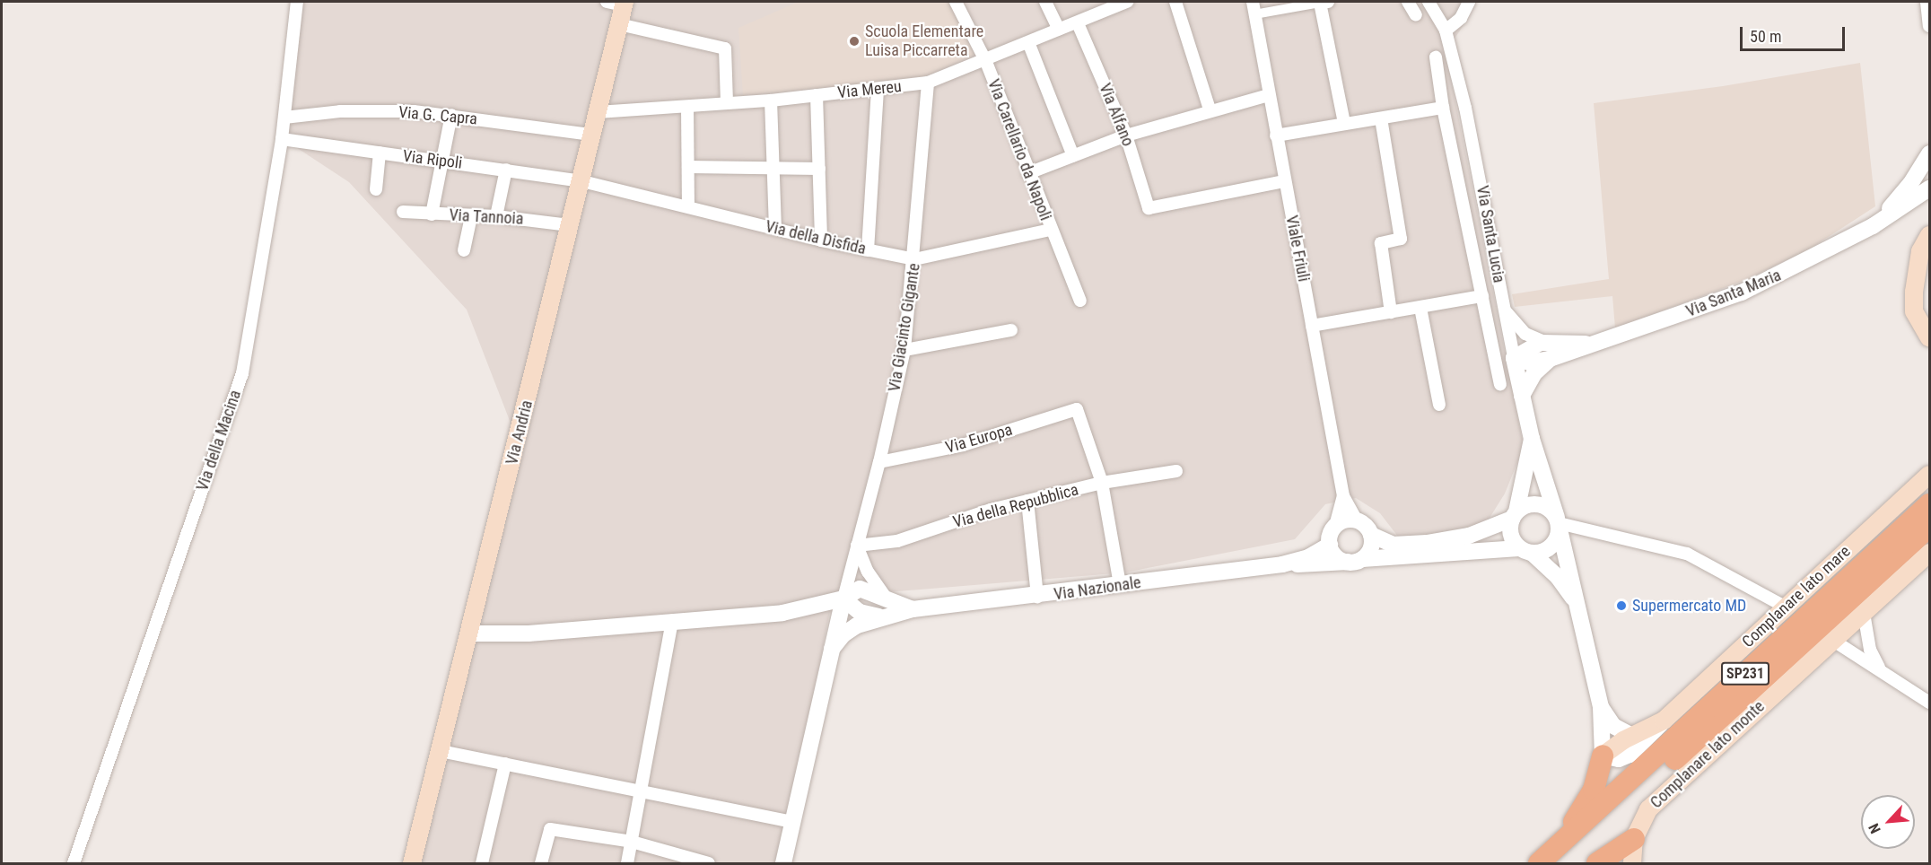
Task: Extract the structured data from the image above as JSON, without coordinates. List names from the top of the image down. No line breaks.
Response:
{"streets":{"highway":["SP231"],"main road":["Via Andria","Complanare lato mare","Complanare lato monte"],"street":["Via Mereu","Via Alfano","Via G. Capra","Via Carellario da Napoli","Via Ripoli","Via Tannoia","Via Santa Lucia","Via della Disfida","Viale Friuli","Via Santa Maria","Via Giacinto Gigante","Via Europa","Via della Macina","Via della Repubblica","Via Nazionale"]},"crossings":[["Via Mereu","Via Alfano"],["Via Mereu","Via Carellario da Napoli"],["Via Mereu","Via Giacinto Gigante"],["Via Mereu","Via Andria"],["Via Alfano","Viale Friuli"],["Via G. Capra","Via Andria"],["Via G. Capra","Via della Macina"],["Via Carellario da Napoli","Via della Disfida"],["Via Ripoli","Via della Disfida"],["Via Ripoli","Via Andria"],["Via Ripoli","Via della Macina"],["Via Tannoia","Via Andria"],["Via Santa Lucia","Via Santa Maria"],["Via Santa Lucia","Via Nazionale"],["Via Santa Lucia","Complanare lato mare"],["Via della Disfida","Via Giacinto Gigante"],["Via della Disfida","Via Andria"],["Viale Friuli","Via Nazionale"],["Via Giacinto Gigante","Via Europa"],["Via Giacinto Gigante","Via della Repubblica"],["Via Giacinto Gigante","Via Nazionale"],["Via Europa","Via della Repubblica"]],"places":["Scuola Elementare Luisa Piccarreta","Supermercato MD"],"scale_bar":"50 m","north":"bottom left"}
